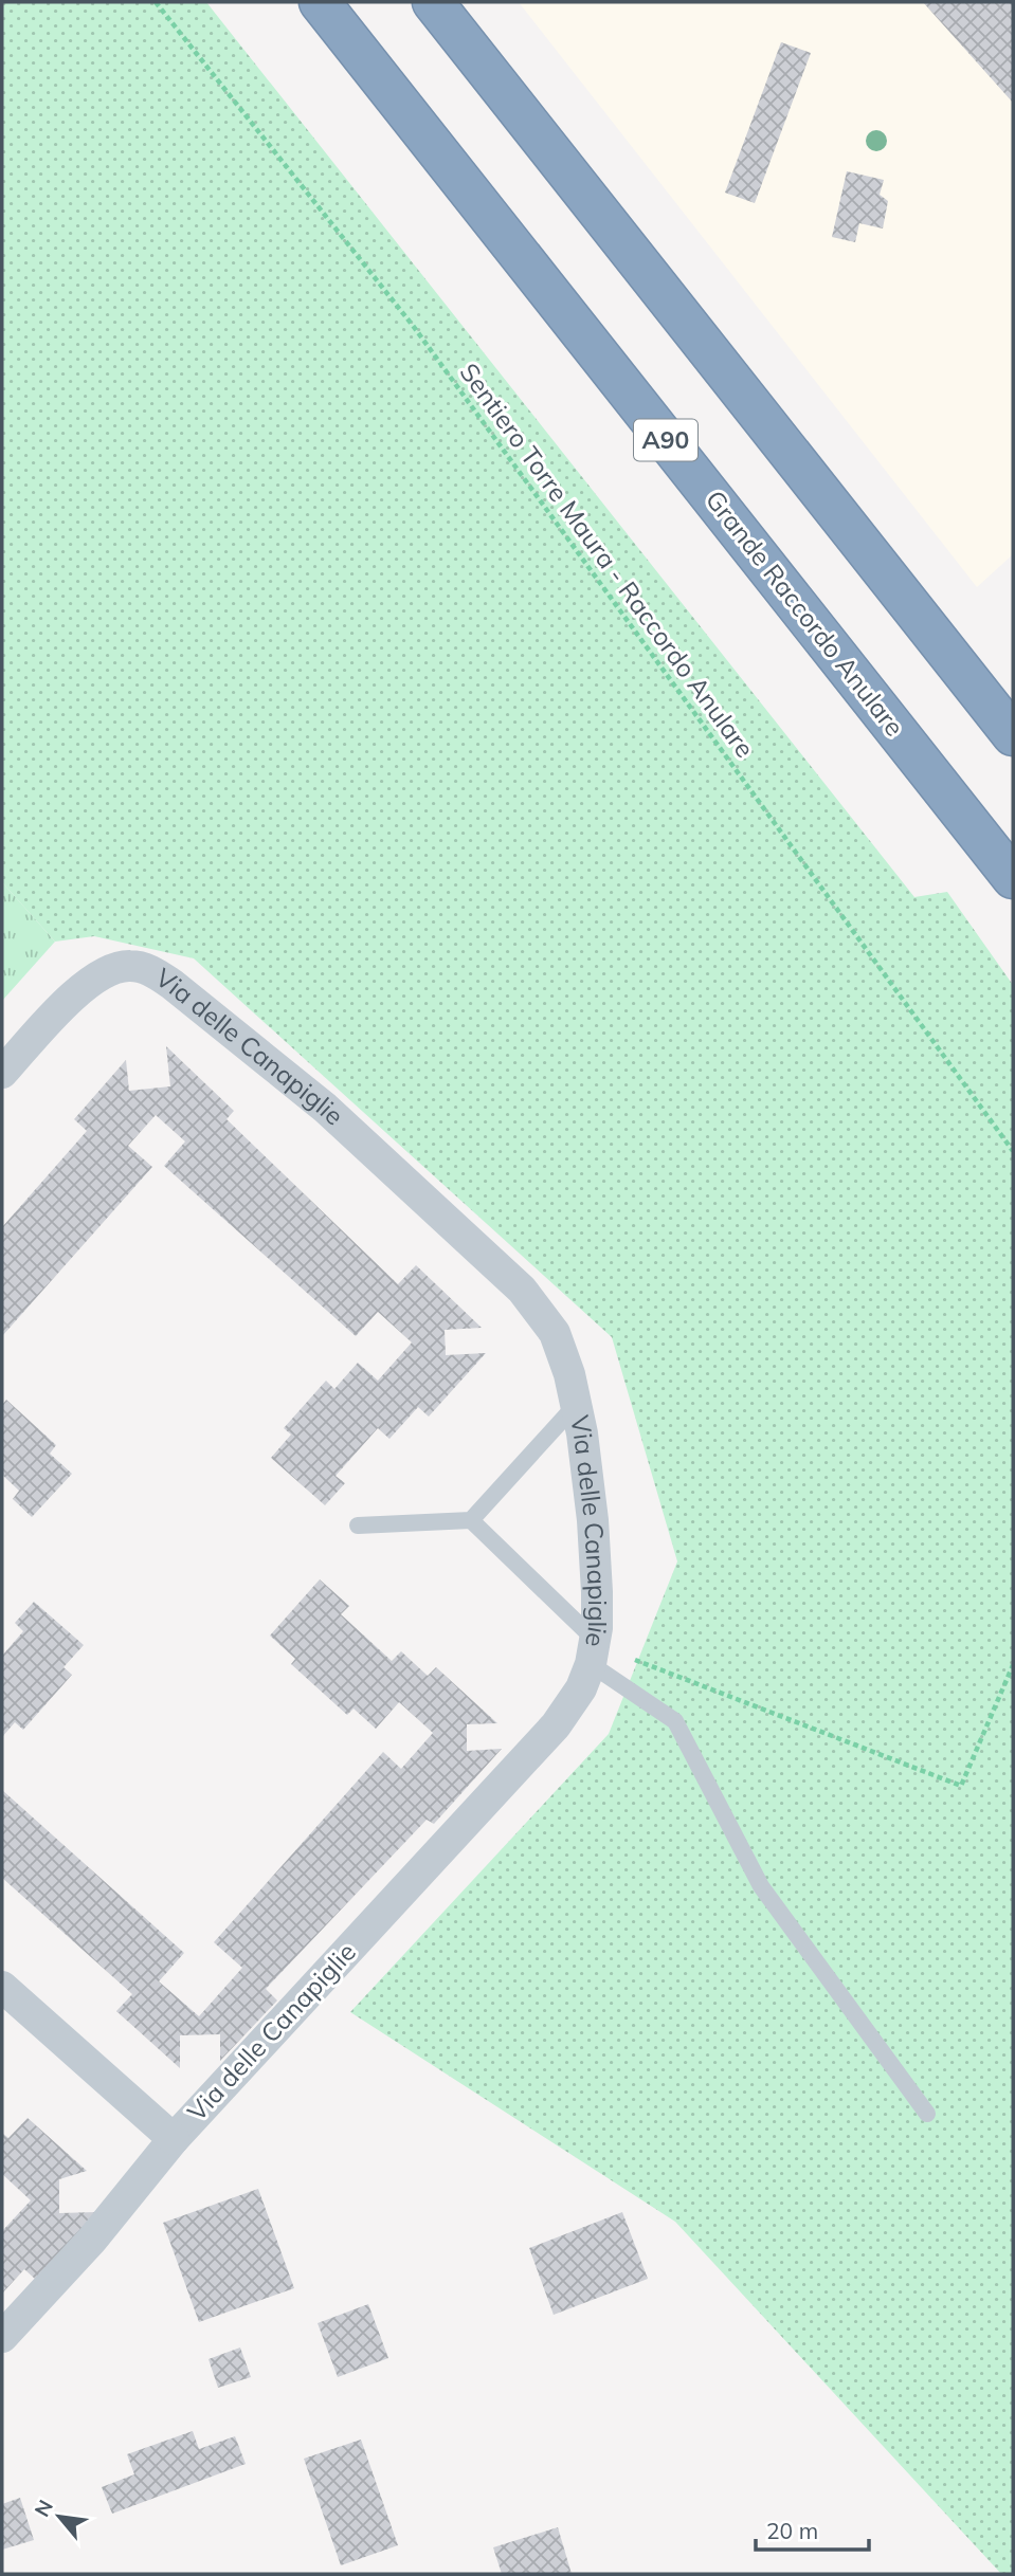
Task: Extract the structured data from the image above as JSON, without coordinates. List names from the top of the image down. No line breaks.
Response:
{"streets":{"highway":["A90","Grande Raccordo Anulare"],"street":["Via delle Canapiglie"],"path":["Sentiero Torre Maura - Raccordo Anulare"]},"scale_bar":"20 m","north":"top left"}
